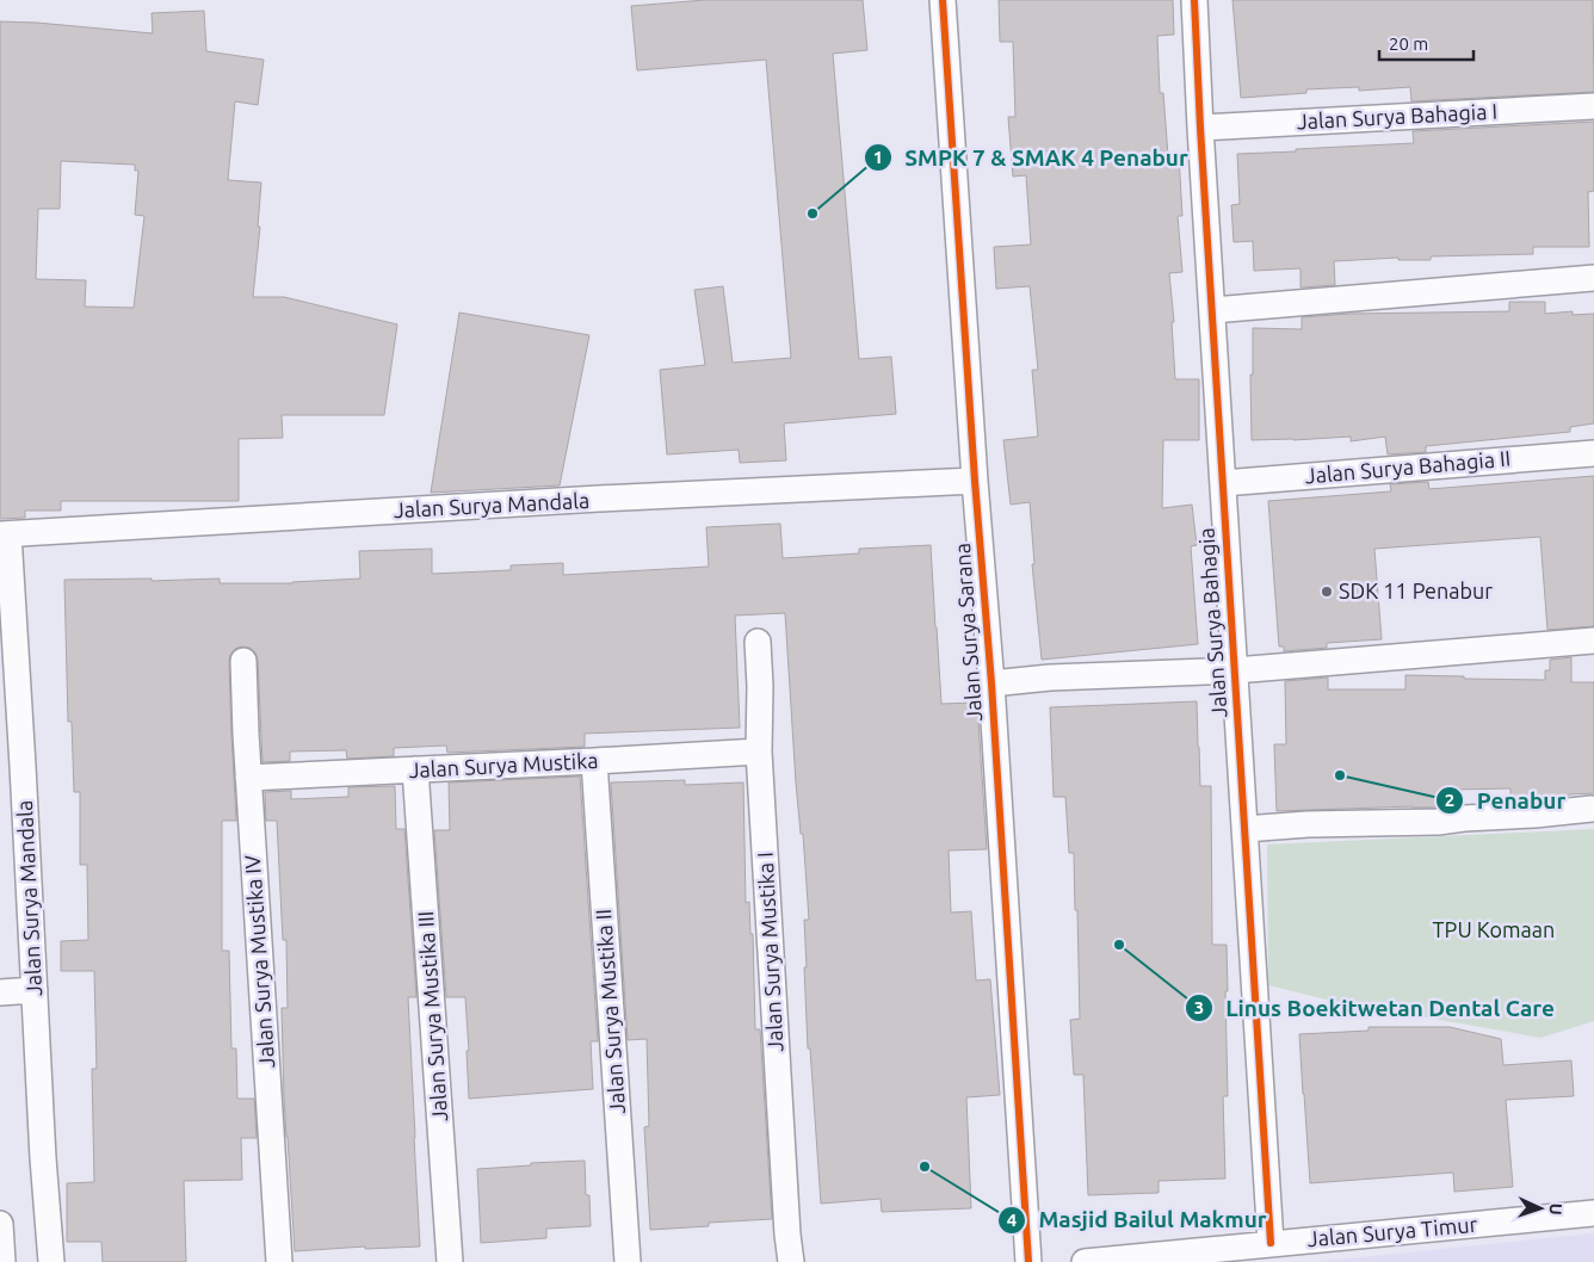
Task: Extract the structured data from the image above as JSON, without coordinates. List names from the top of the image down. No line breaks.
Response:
{"streets":{"street":["Jalan Surya Bahagia I","Jalan Surya Bahagia II","Jalan Surya Mandala","Jalan Surya Bahagia","Jalan Surya Sarana","Jalan Surya Mustika","Jalan Surya Mustika I","Jalan Surya Mustika IV","Jalan Surya Mustika II","Jalan Surya Mustika III","Jalan Surya Timur"]},"crossings":[["Jalan Surya Bahagia I","Jalan Surya Bahagia"],["Jalan Surya Bahagia II","Jalan Surya Bahagia"],["Jalan Surya Mandala","Jalan Surya Sarana"],["Jalan Surya Bahagia","Jalan Surya Timur"],["Jalan Surya Mustika","Jalan Surya Mustika I"],["Jalan Surya Mustika","Jalan Surya Mustika IV"],["Jalan Surya Mustika","Jalan Surya Mustika II"],["Jalan Surya Mustika","Jalan Surya Mustika III"]],"parks":["TPU Komaan"],"places":["SMPK 7 & SMAK 4 Penabur","SDK 11 Penabur","Penabur","Linus Boekitwetan Dental Care","Masjid Bailul Makmur"],"scale_bar":"20 m","north":"right"}
